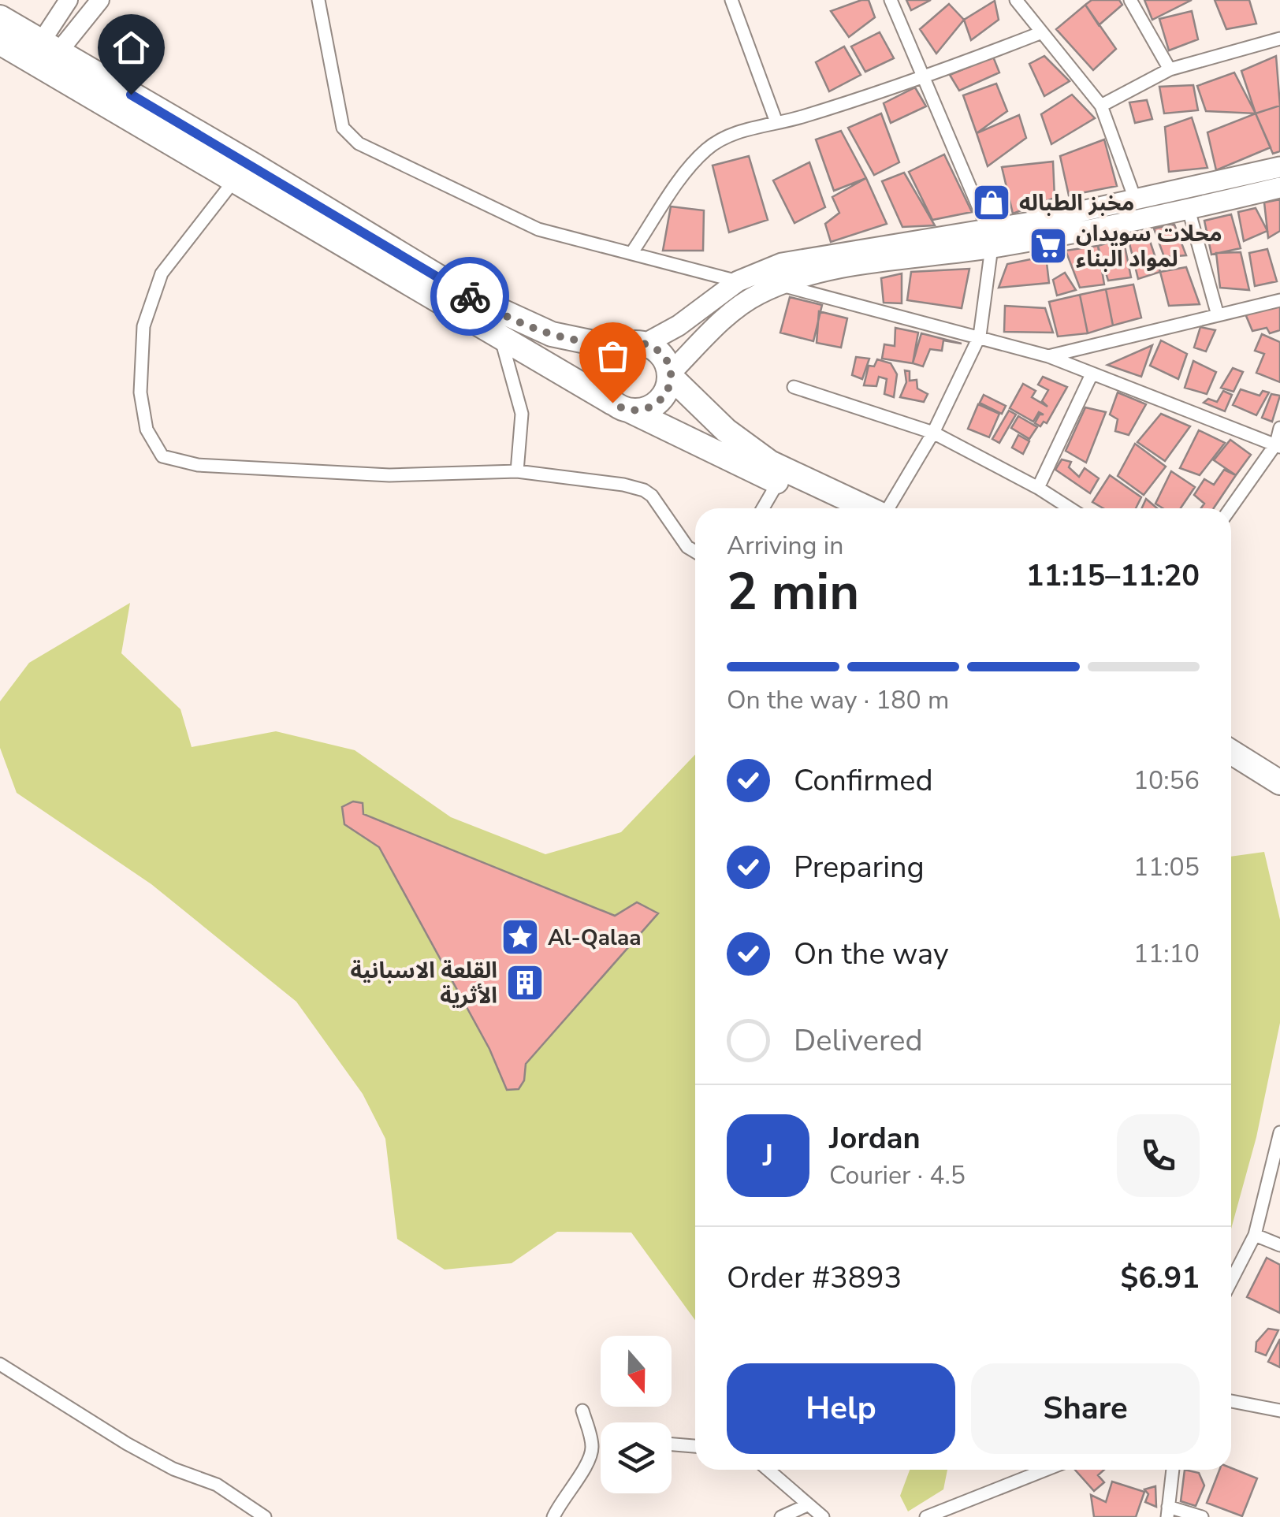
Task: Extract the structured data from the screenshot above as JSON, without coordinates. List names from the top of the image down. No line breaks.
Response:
{"places":{"shop":["مخبز الطباله"],"supermarket":["محلات سويدان لمواد البناء"],"place":["Al-Qalaa"],"building":["القلعة الاسبانية الأثرية"]},"north":"bottom","page":{"heading":["2 min","Arriving in","11:15–11:20"],"panel":["Jordan","Courier · 4.5","Order #3893","$6.91"],"bar":"On the way · 180 m","list":[["Confirmed","10:56"],["Preparing","11:05"],["On the way","11:10"],"Delivered"],"round":"J","buttons":["Help","Share"]}}
